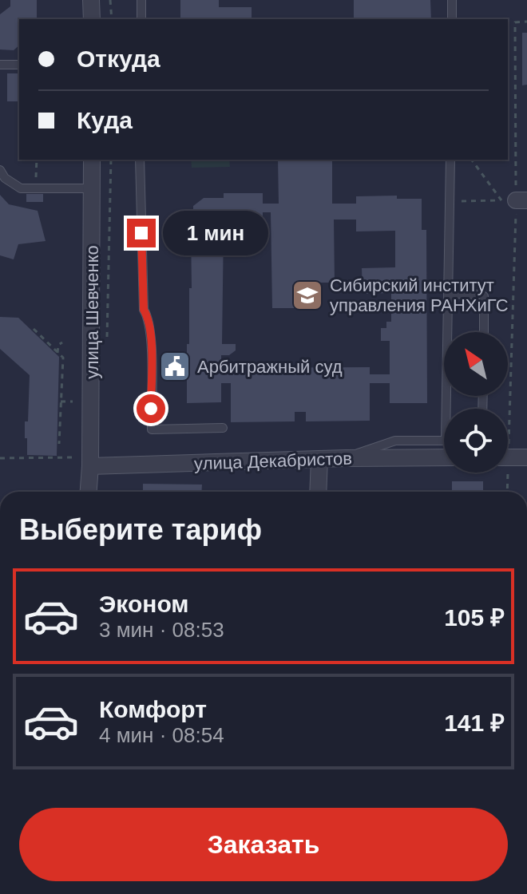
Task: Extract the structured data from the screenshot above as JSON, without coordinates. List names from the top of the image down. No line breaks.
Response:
{"streets":{"street":["улица Шевченко","улица Декабристов"]},"crossings":[["улица Шевченко","улица Декабристов"]],"places":{"school or university":["Сибирский институт управления РАНХиГС"],"public building":["Арбитражный суд"]},"north":"top left","page":{"banner":["Откуда","Куда"],"bubble":"1 мин","heading":"Выберите тариф","list":[{"name":"Эконом","note":"3 мин · 08:53","value":"105 ₽"},{"name":"Комфорт","note":"4 мин · 08:54","value":"141 ₽"}],"buttons":"Заказать"}}
